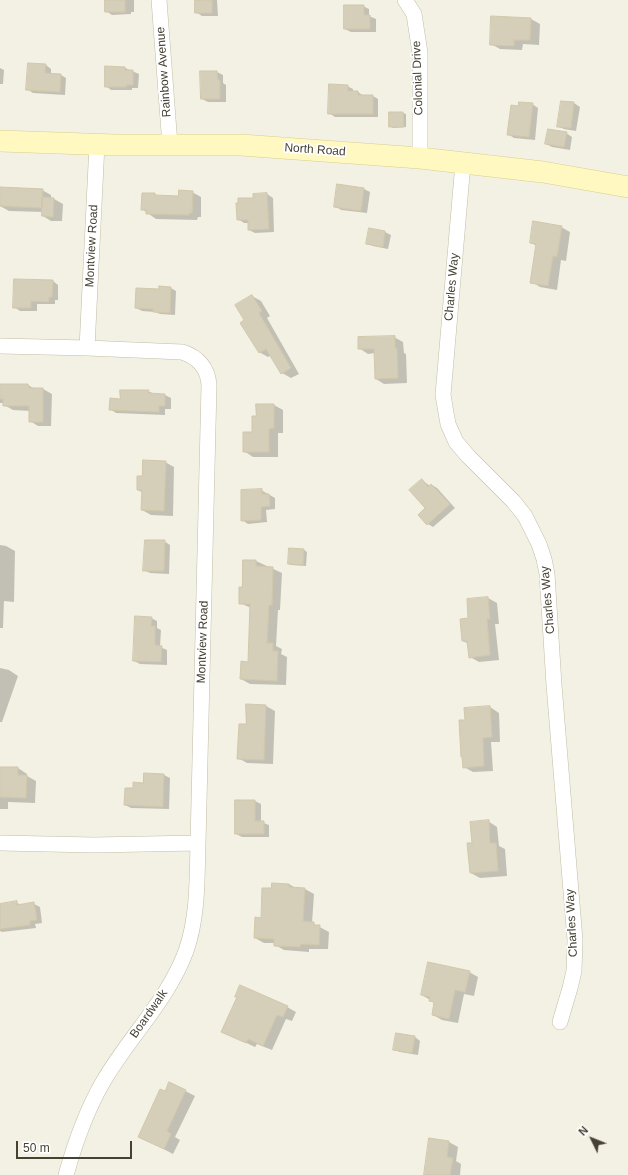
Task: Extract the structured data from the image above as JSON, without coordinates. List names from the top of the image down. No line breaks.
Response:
{"streets":{"main road":["North Road"],"street":["Rainbow Avenue","Colonial Drive","Montview Road","Charles Way","Boardwalk"]},"crossings":[["Rainbow Avenue","North Road"],["Colonial Drive","North Road"],["North Road","Montview Road"],["North Road","Charles Way"],["Montview Road","Boardwalk"]],"scale_bar":"50 m","north":"top left"}
